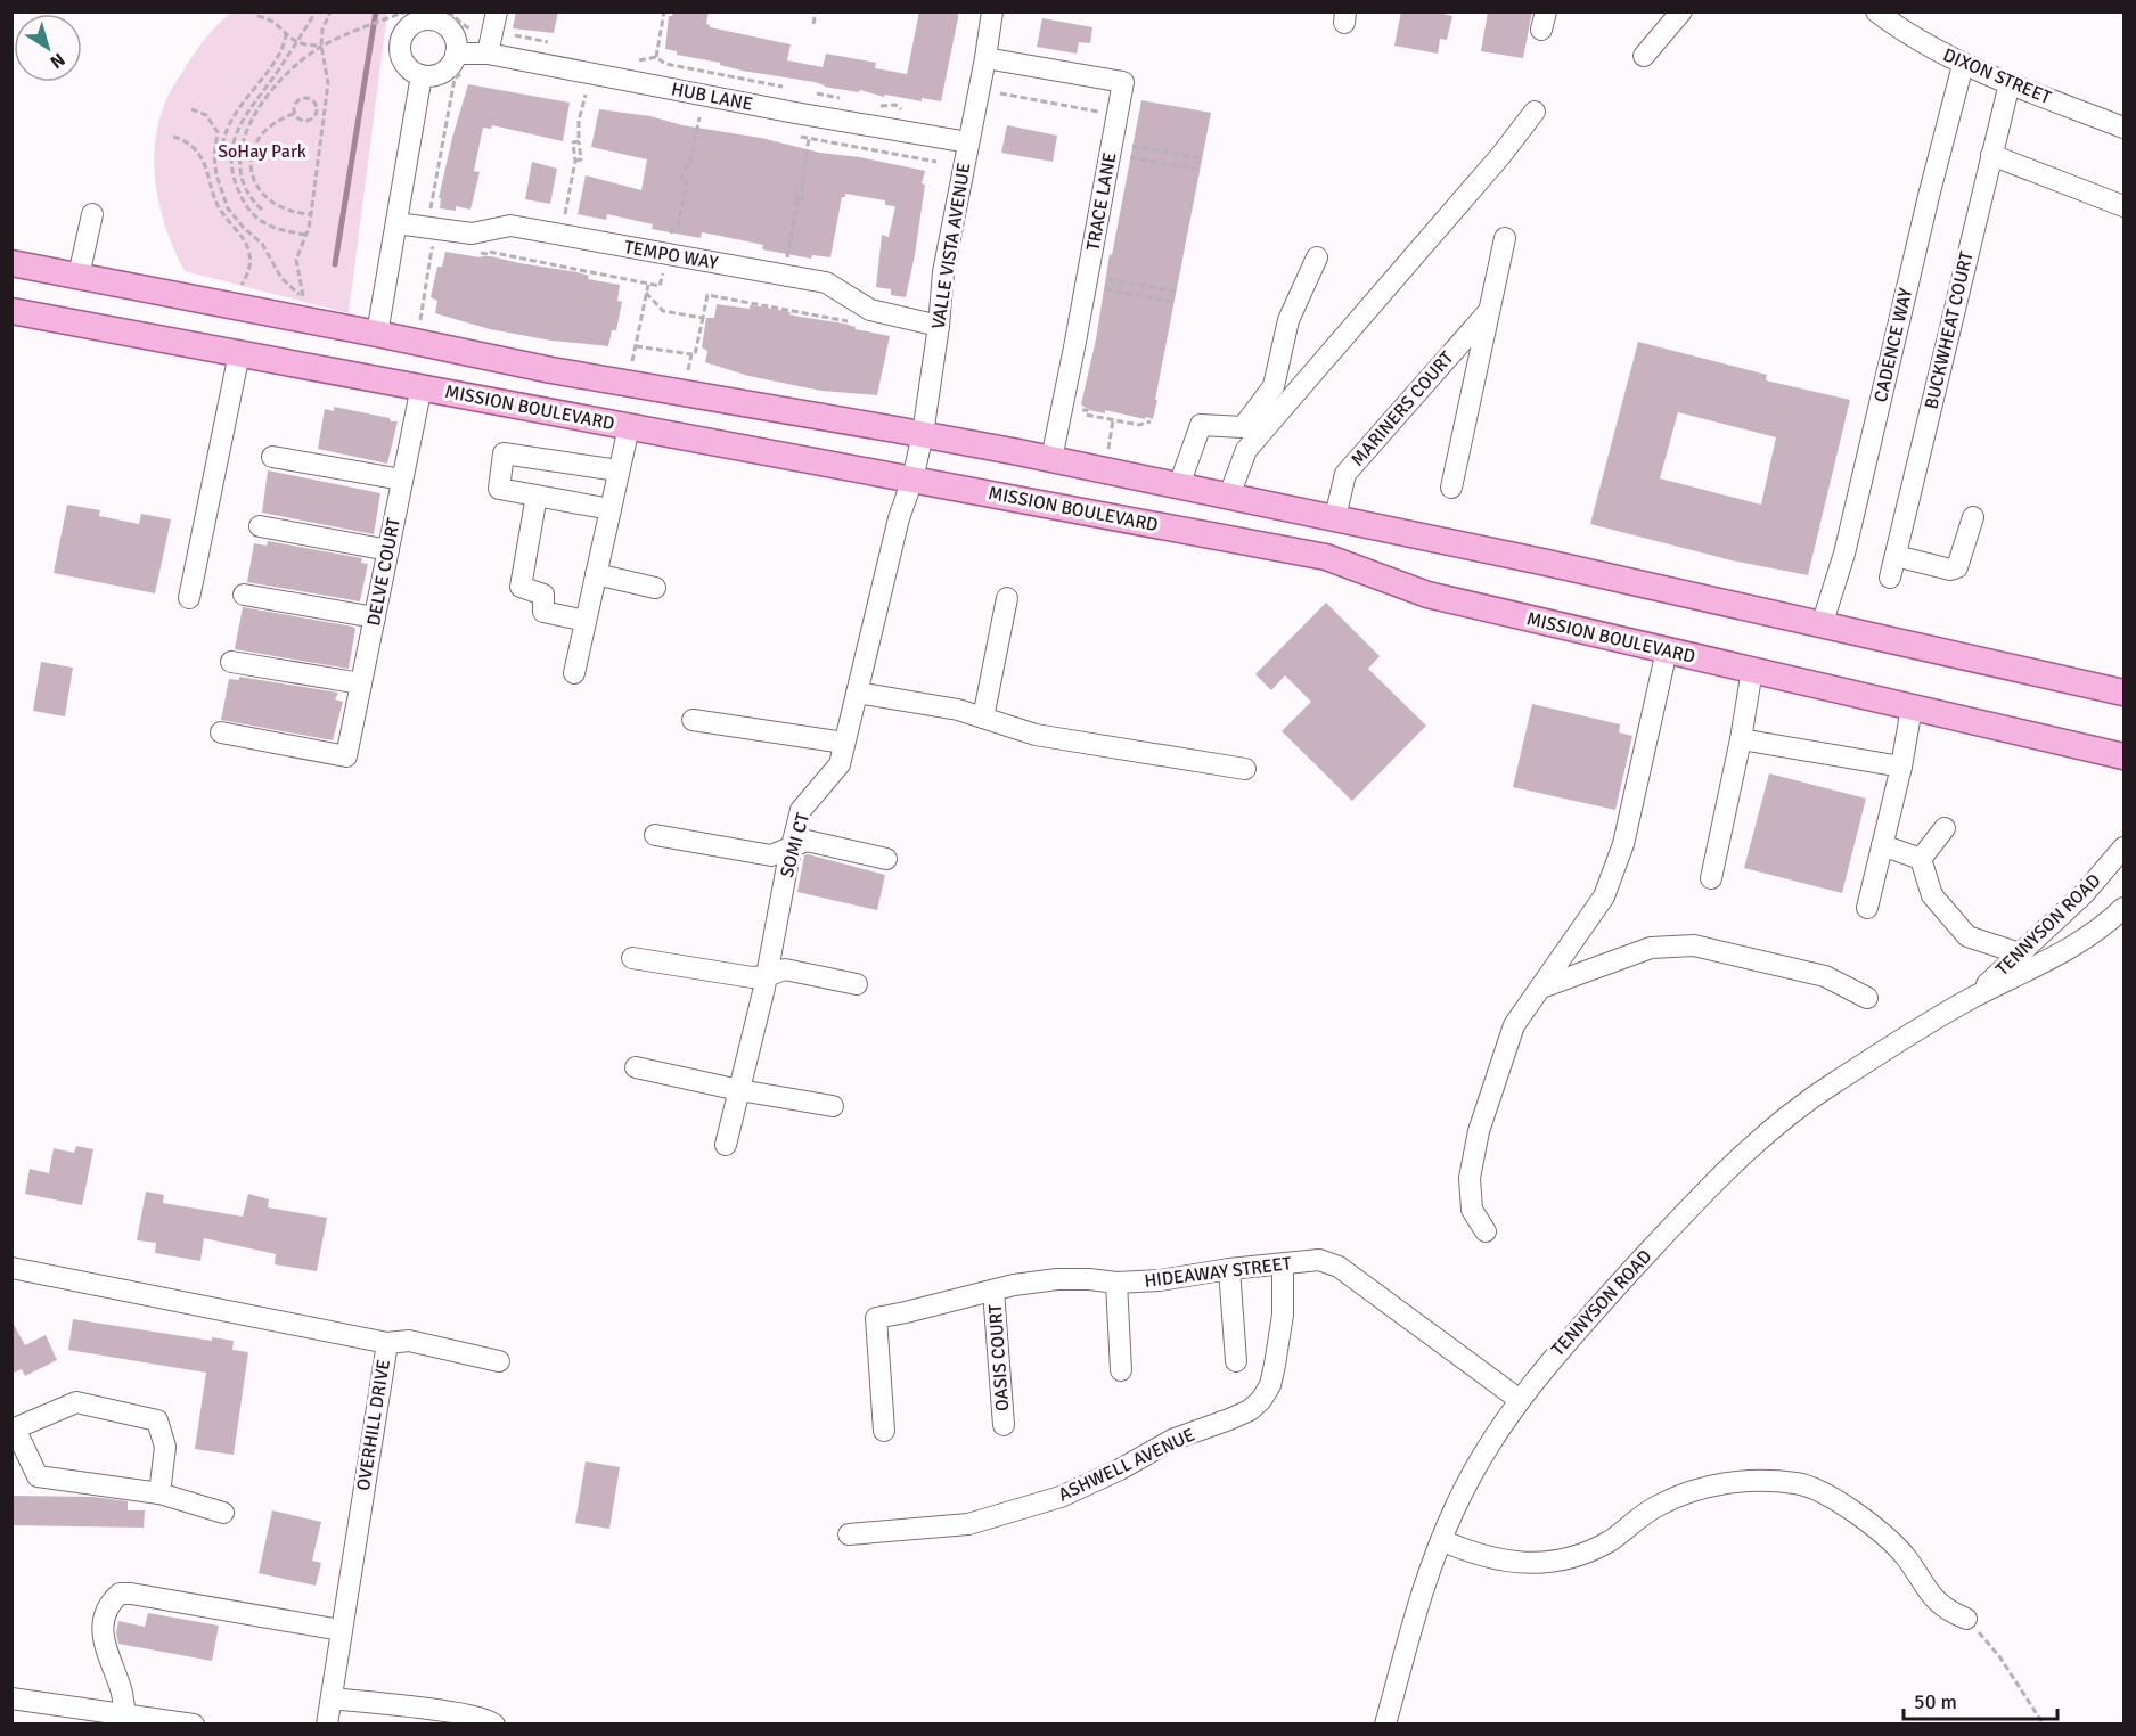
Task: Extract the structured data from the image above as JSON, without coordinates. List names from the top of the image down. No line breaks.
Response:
{"streets":{"main road":["MISSION BOULEVARD"],"street":["DIXON STREET","HUB LANE","TRACE LANE","VALLE VISTA AVENUE","TEMPO WAY","BUCKWHEAT COURT","CADENCE WAY","MARINERS COURT","DELVE COURT","SOMI CT","TENNYSON ROAD","HIDEAWAY STREET","OASIS COURT","OVERHILL DRIVE","ASHWELL AVENUE"]},"crossings":[["DIXON STREET","BUCKWHEAT COURT"],["DIXON STREET","CADENCE WAY"],["HUB LANE","VALLE VISTA AVENUE"],["TRACE LANE","VALLE VISTA AVENUE"],["VALLE VISTA AVENUE","TEMPO WAY"],["VALLE VISTA AVENUE","MISSION BOULEVARD"],["VALLE VISTA AVENUE","SOMI CT"],["MISSION BOULEVARD","DELVE COURT"],["MISSION BOULEVARD","SOMI CT"],["TENNYSON ROAD","HIDEAWAY STREET"],["HIDEAWAY STREET","OASIS COURT"],["HIDEAWAY STREET","ASHWELL AVENUE"]],"parks":["SoHay Park"],"scale_bar":"50 m","north":"bottom right"}
